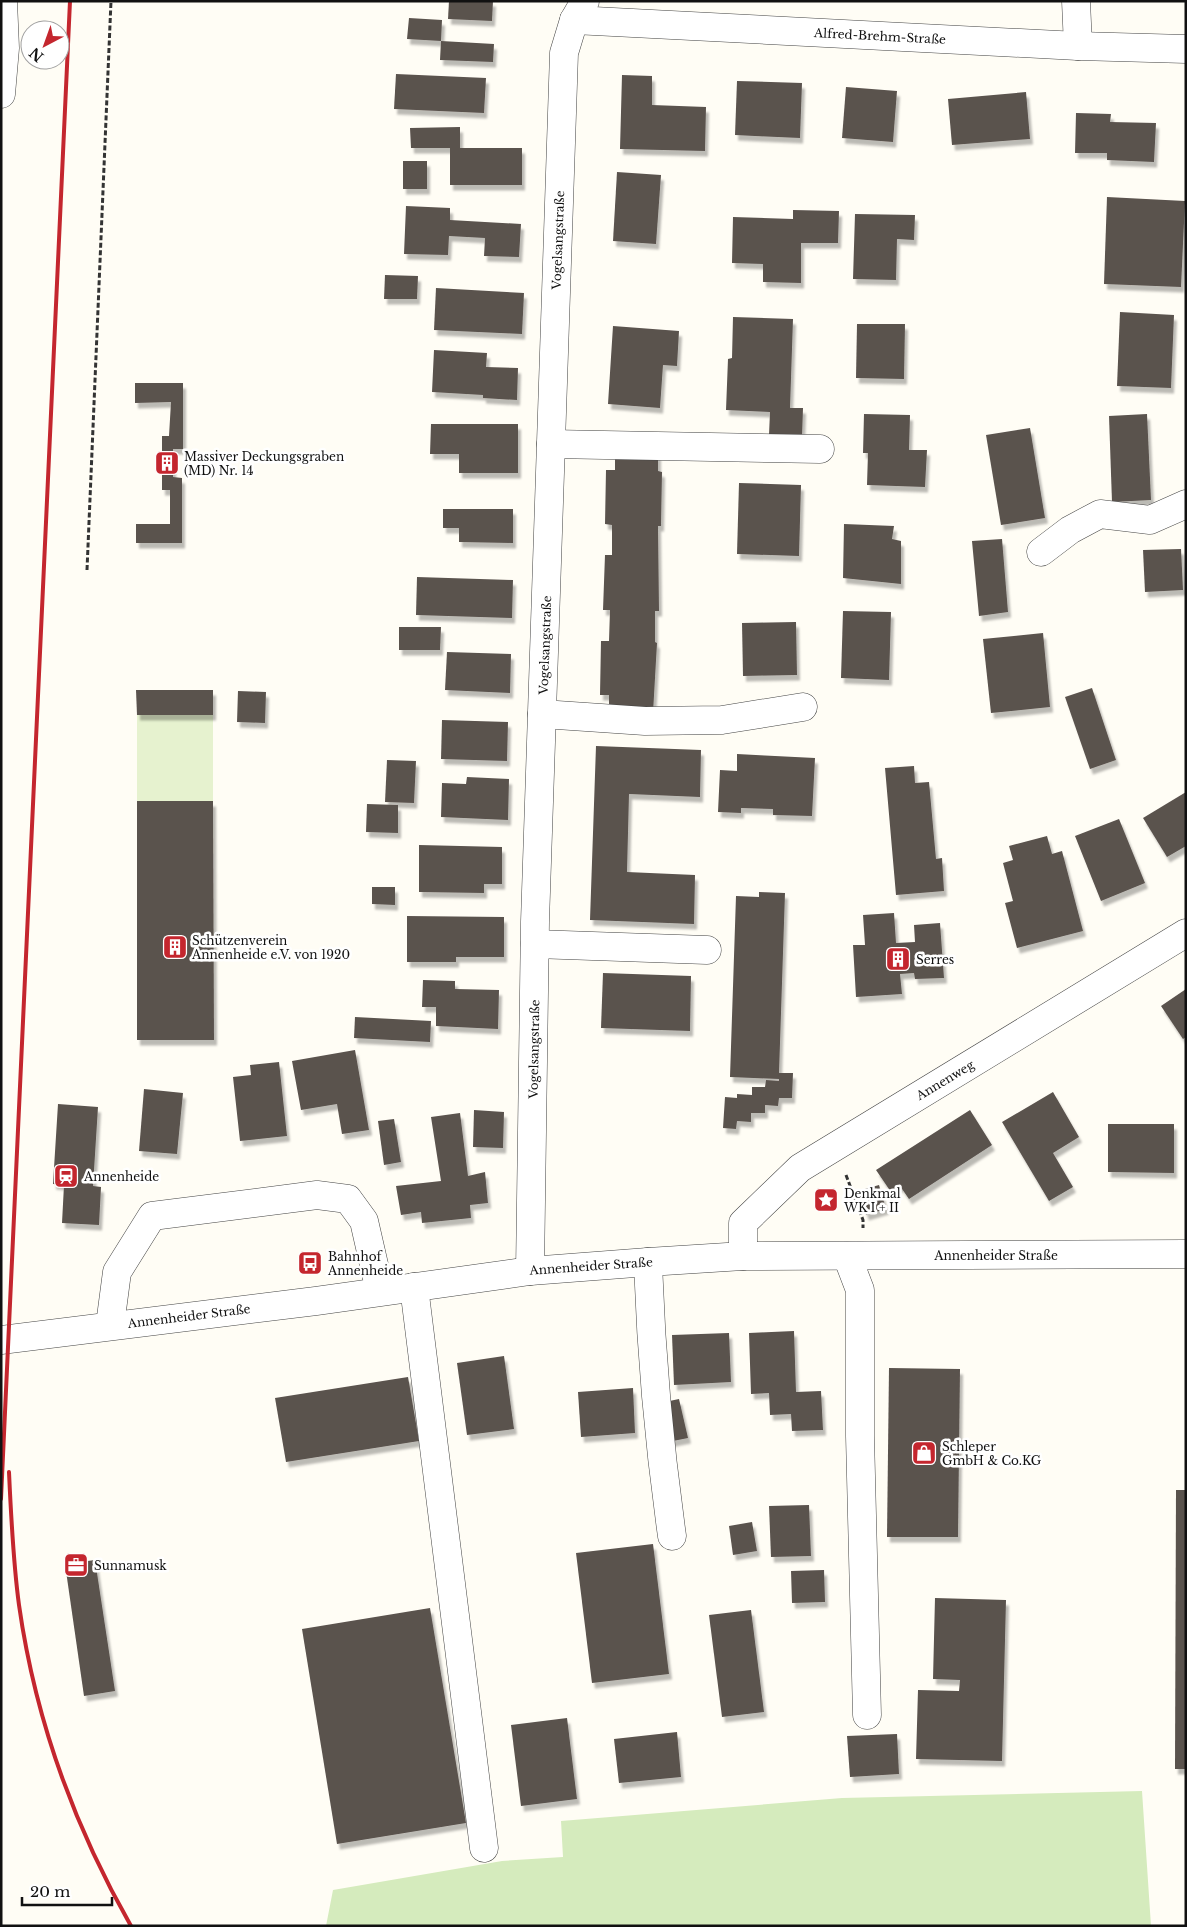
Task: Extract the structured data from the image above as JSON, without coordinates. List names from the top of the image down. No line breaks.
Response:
{"streets":{"street":["Alfred-Brehm-Straße","Vogelsangstraße","Annenweg","Annenheider Straße"]},"crossings":[["Alfred-Brehm-Straße","Vogelsangstraße"],["Vogelsangstraße","Annenheider Straße"],["Annenweg","Annenheider Straße"]],"places":{"building":["Massiver Deckungsgraben (MD) Nr. 14","Schützenverein Annenheide e.V. von 1920","Serres"],"station":["Annenheide"],"place":["Denkmal WK I + II"],"bus stop":["Bahnhof Annenheide"],"shop":["Schleper GmbH & Co.KG"],"office":["Sunnamusk"]},"scale_bar":"20 m","north":"bottom left"}
